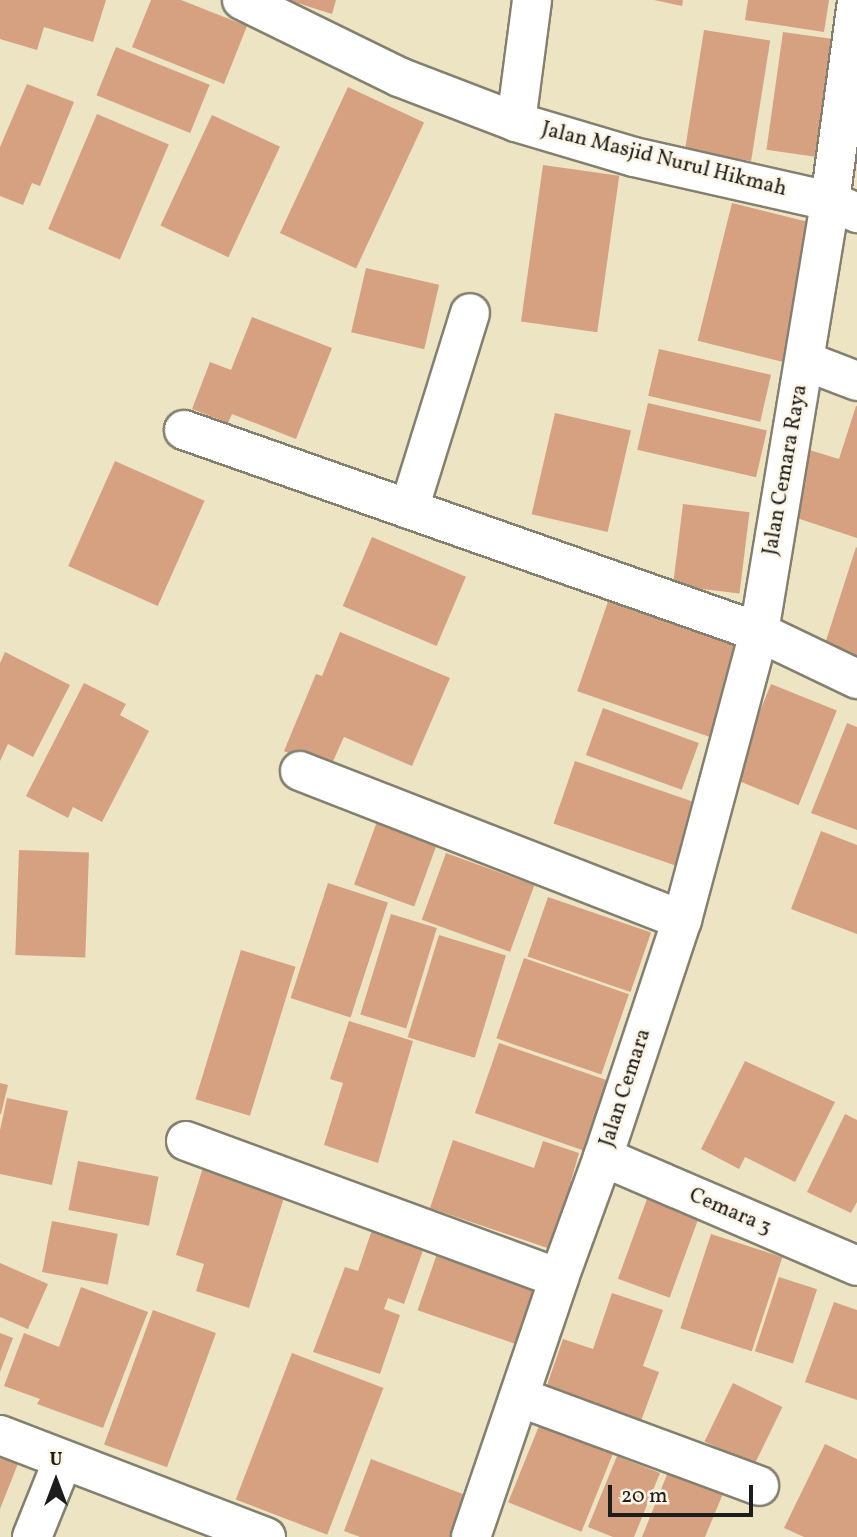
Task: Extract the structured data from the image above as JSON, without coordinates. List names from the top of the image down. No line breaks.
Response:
{"streets":{"street":["Jalan Masjid Nurul Hikmah","Jalan Cemara Raya","Jalan Cemara","Cemara 3"]},"crossings":[["Jalan Masjid Nurul Hikmah","Jalan Cemara Raya"],["Jalan Cemara Raya","Jalan Cemara"],["Jalan Cemara","Cemara 3"]],"scale_bar":"20 m","north":"top"}
